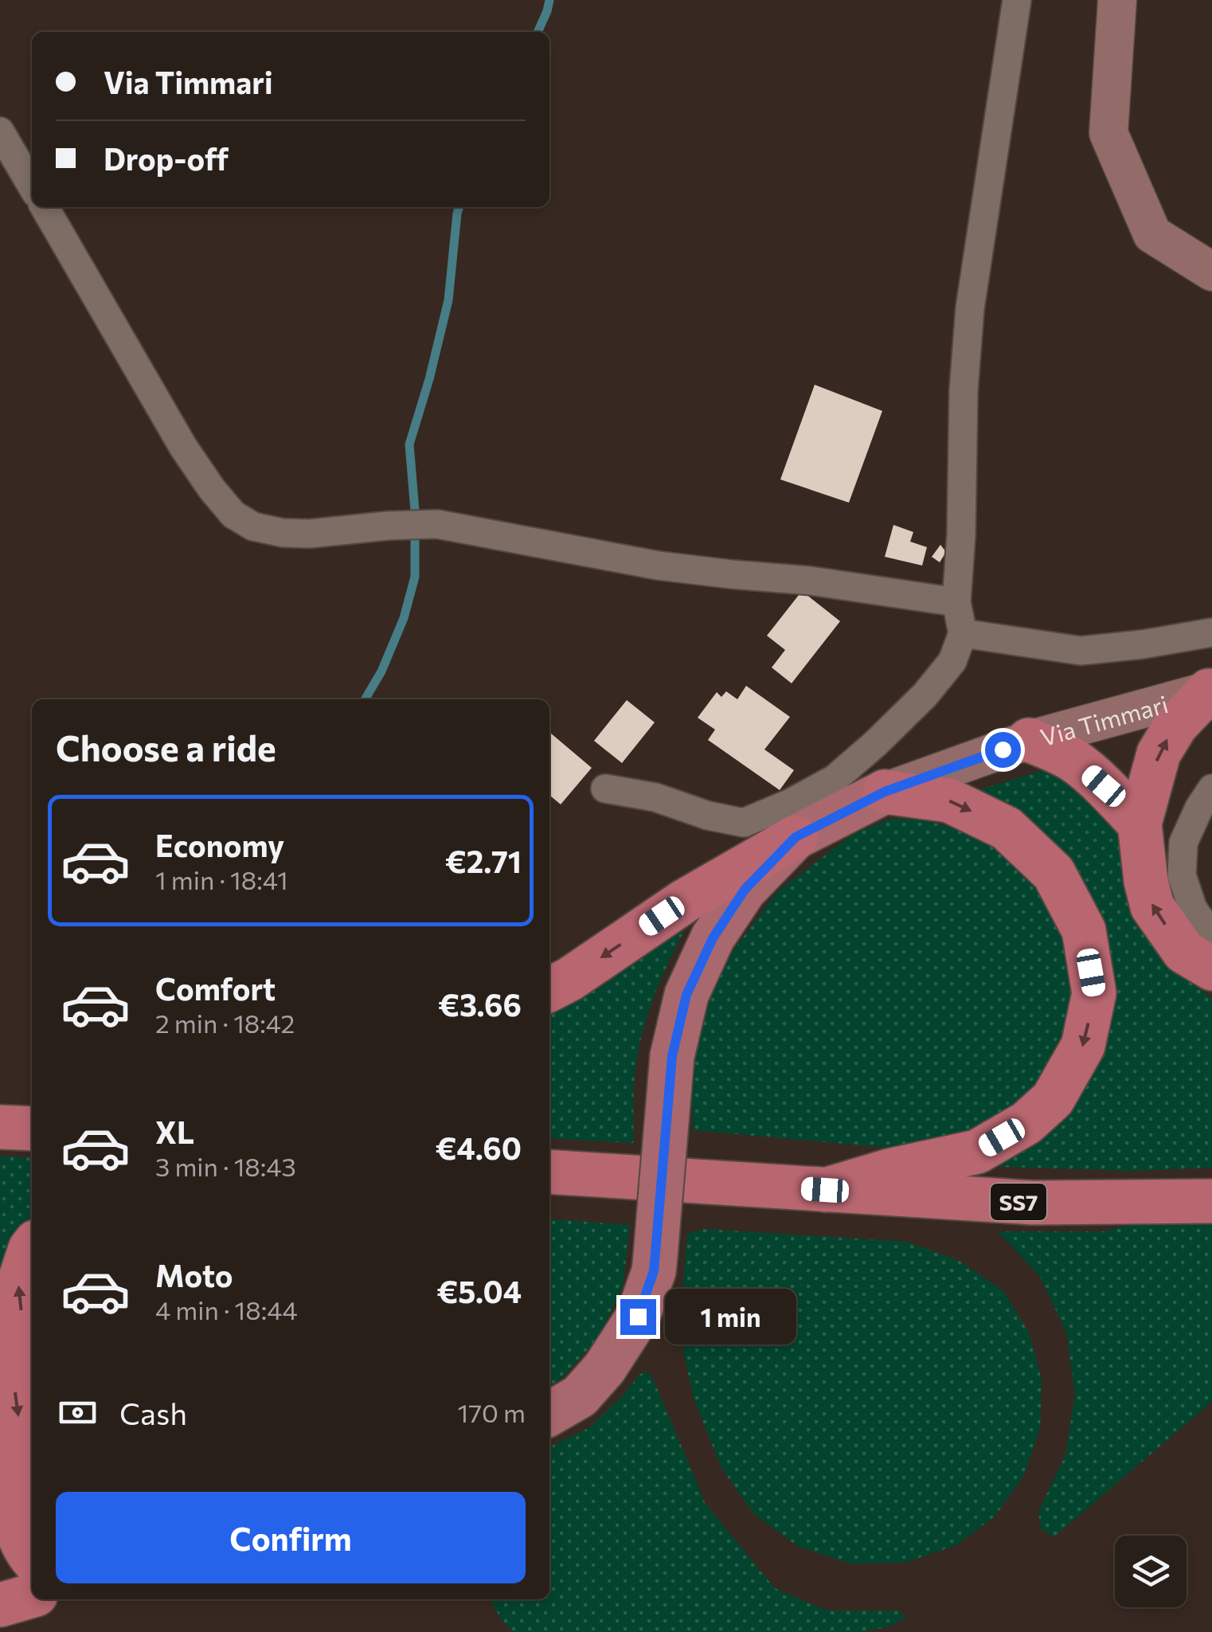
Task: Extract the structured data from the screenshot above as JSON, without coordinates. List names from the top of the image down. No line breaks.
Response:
{"streets":{"highway":["SS7"],"main road":["Via Timmari"]},"page":{"banner":["Via Timmari","Drop-off"],"heading":"Choose a ride","list":[{"name":"Economy","note":"1 min · 18:41","value":"€2.71"},{"name":"Comfort","note":"2 min · 18:42","value":"€3.66"},{"name":"XL","note":"3 min · 18:43","value":"€4.60"},{"name":"Moto","note":"4 min · 18:44","value":"€5.04"}],"bubble":"1 min","pay":["Cash","170 m"],"buttons":"Confirm"}}
